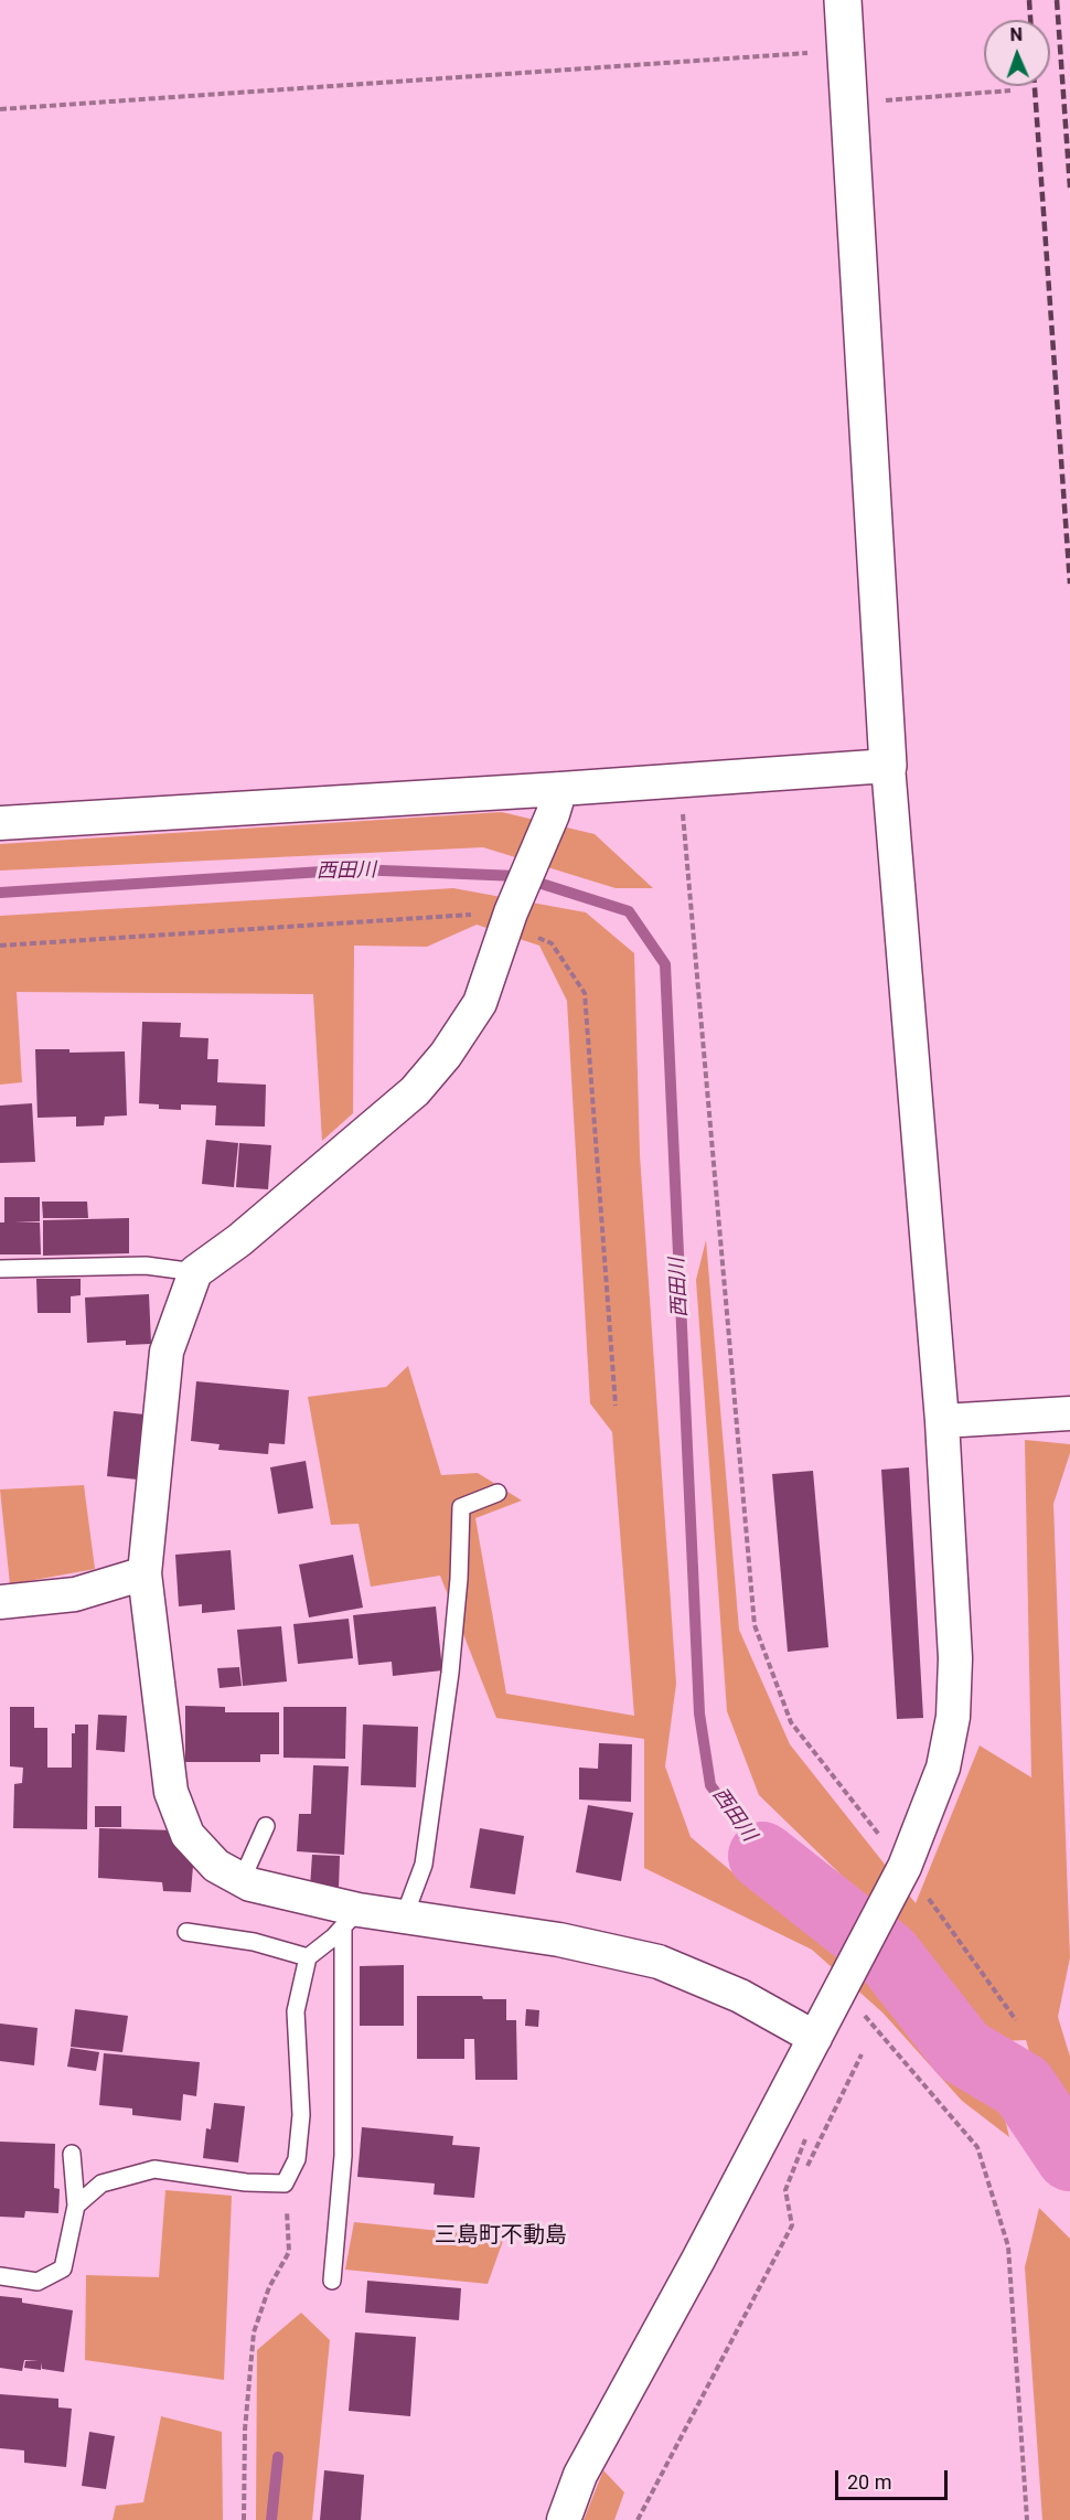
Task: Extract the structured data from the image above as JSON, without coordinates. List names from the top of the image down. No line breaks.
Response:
{"districts":["三島町不動島"],"water":["西田川"],"scale_bar":"20 m","north":"top"}
